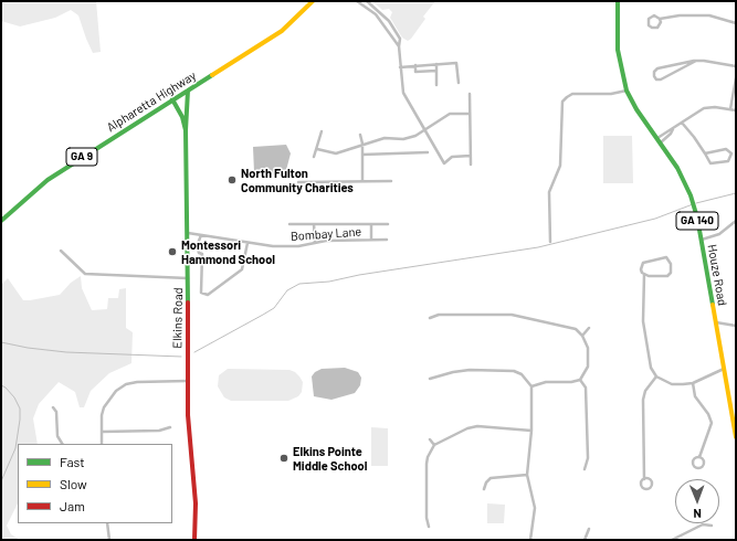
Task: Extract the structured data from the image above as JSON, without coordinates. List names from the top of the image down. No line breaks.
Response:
{"streets":{"main road":["Alpharetta Highway","GA 9","GA 140","Houze Road","Elkins Road"],"street":["Bombay Lane"]},"crossings":[["Alpharetta Highway","Elkins Road"],["Bombay Lane","Elkins Road"]],"places":["North Fulton Community Charities","Montessori Hammond School","Elkins Pointe Middle School"],"legend":["Fast","Slow","Jam"],"north":"bottom"}
